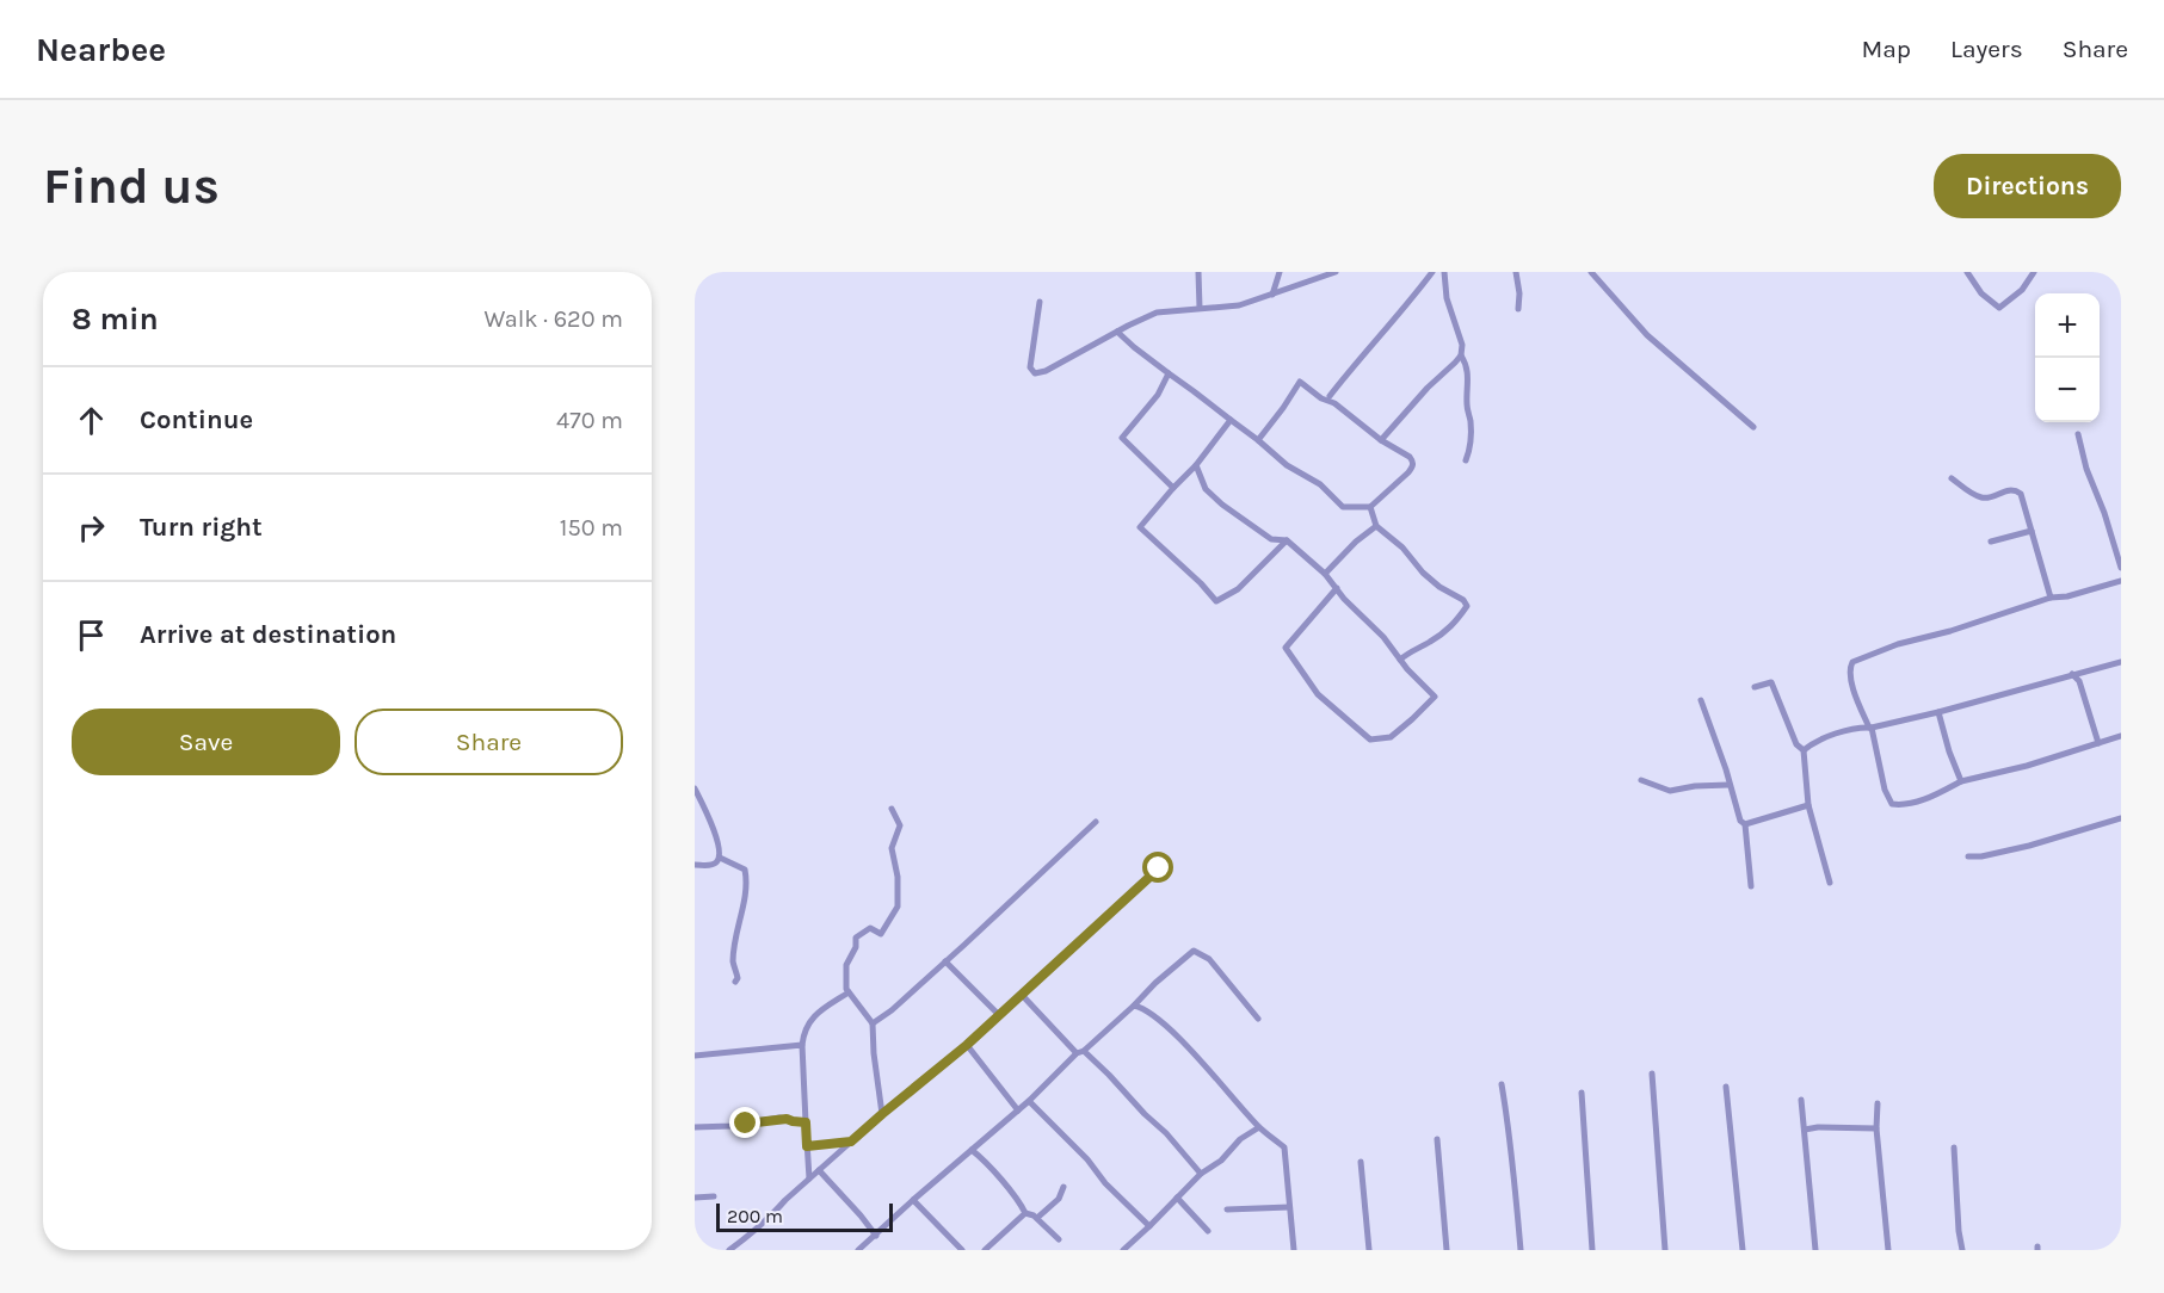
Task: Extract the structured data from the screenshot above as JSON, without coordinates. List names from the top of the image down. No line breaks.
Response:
{"scale_bar":"200 m","page":{"header":"Nearbee","nav":["Map","Layers","Share"],"buttons":["Directions",["Save","Share"]],"title":"Find us","heading":["8 min","Walk · 620 m"],"map_buttons":["+","−"],"list":[["Continue","470 m"],["Turn right","150 m"],"Arrive at destination"],"scale":"200 m"}}
